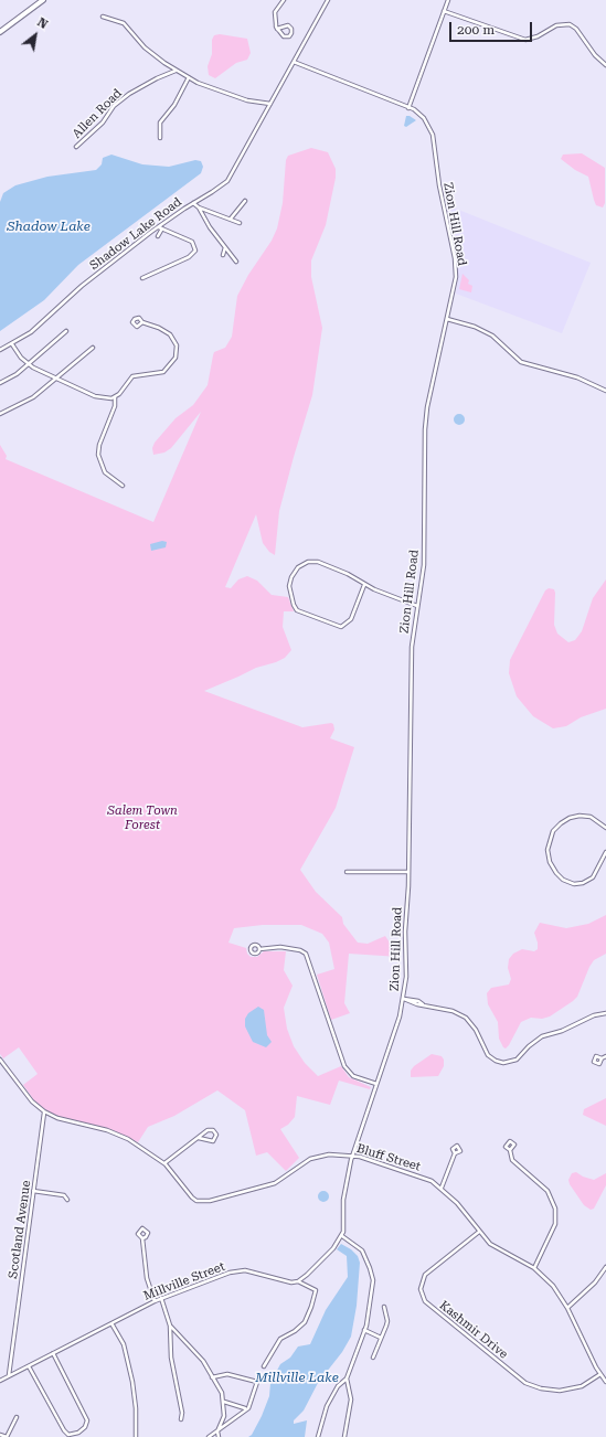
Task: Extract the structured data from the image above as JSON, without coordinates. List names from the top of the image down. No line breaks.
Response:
{"streets":{"street":["Allen Road","Zion Hill Road","Shadow Lake Road","Bluff Street","Scotland Avenue","Millville Street","Kashmir Drive"]},"crossings":[["Zion Hill Road","Shadow Lake Road"],["Zion Hill Road","Bluff Street"],["Bluff Street","Scotland Avenue"],["Bluff Street","Kashmir Drive"],["Scotland Avenue","Millville Street"]],"water":["Shadow Lake","Millville Lake"],"parks":["Salem Town Forest"],"scale_bar":"200 m","north":"top right"}
